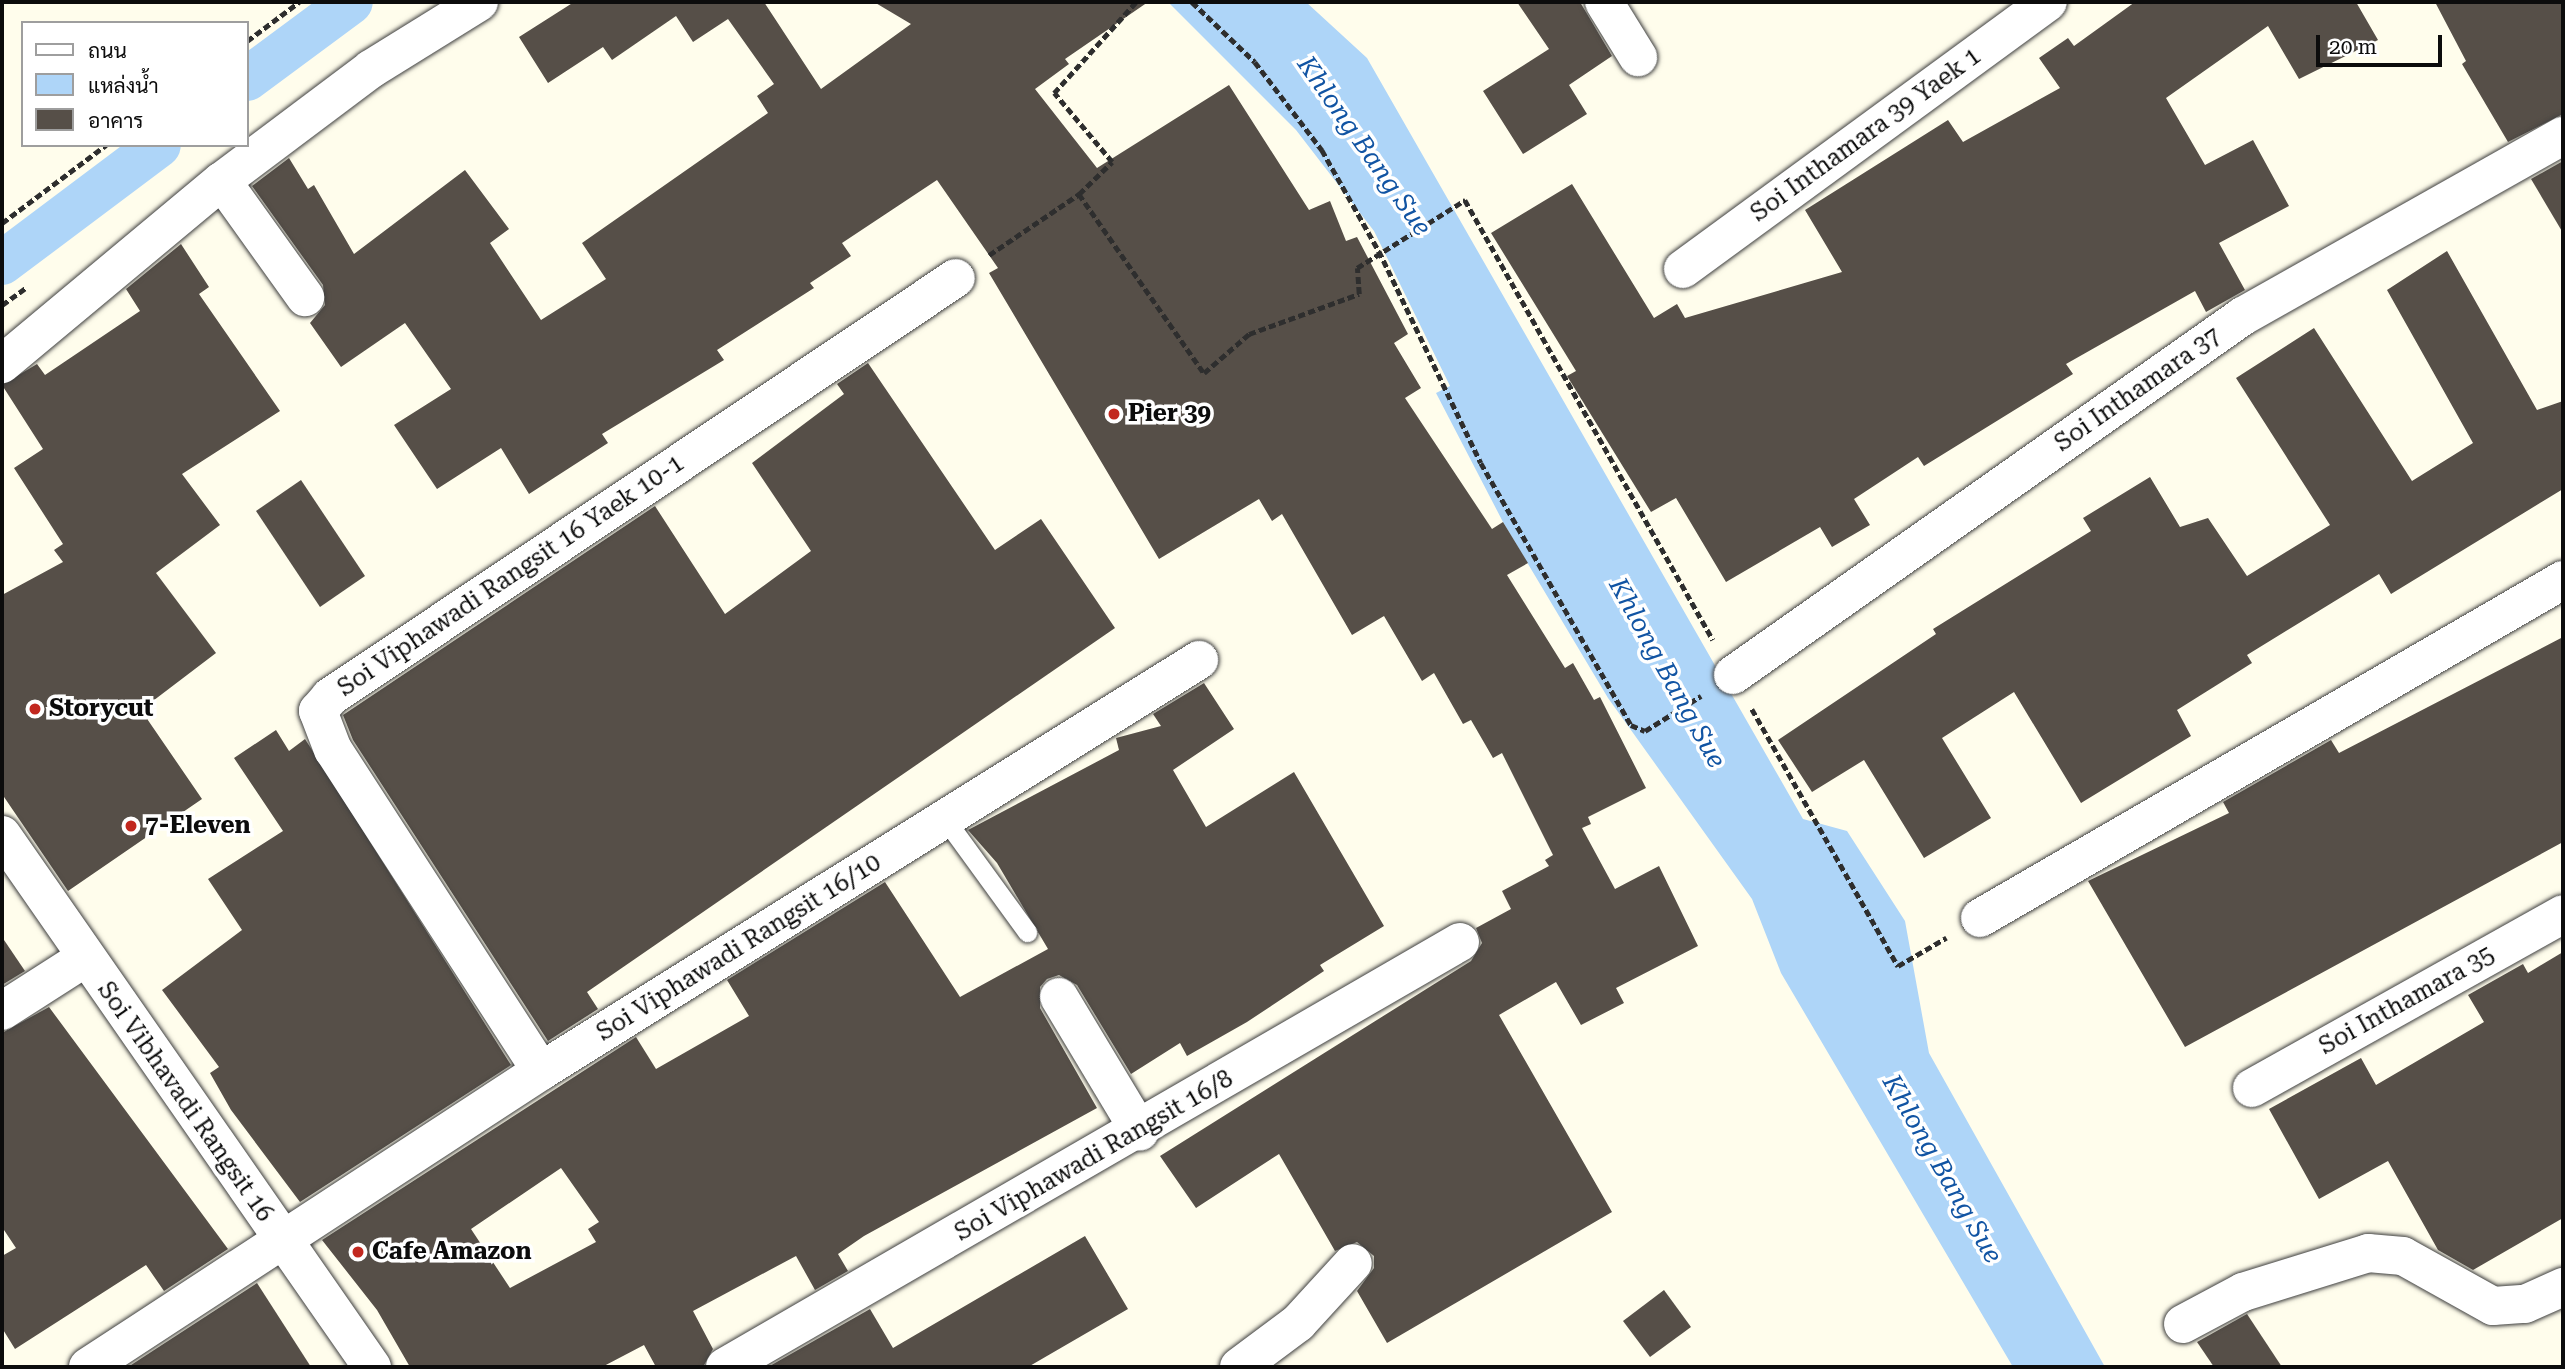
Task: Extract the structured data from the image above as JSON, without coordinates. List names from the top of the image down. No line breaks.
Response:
{"streets":{"street":["Soi Inthamara 39 Yaek 1","Soi Inthamara 37","Soi Viphawadi Rangsit 16 Yaek 10-1","Soi Viphawadi Rangsit 16/10","Soi Inthamara 35","Soi Vibhavadi Rangsit 16","Soi Viphawadi Rangsit 16/8"]},"crossings":[["Soi Viphawadi Rangsit 16 Yaek 10-1","Soi Viphawadi Rangsit 16/10"],["Soi Viphawadi Rangsit 16/10","Soi Vibhavadi Rangsit 16"]],"water":["Khlong Bang Sue"],"places":["Pier 39","Storycut","7-Eleven","Cafe Amazon"],"legend":["ถนน","แหล่งน้ำ","อาคาร"],"scale_bar":"20 m"}
